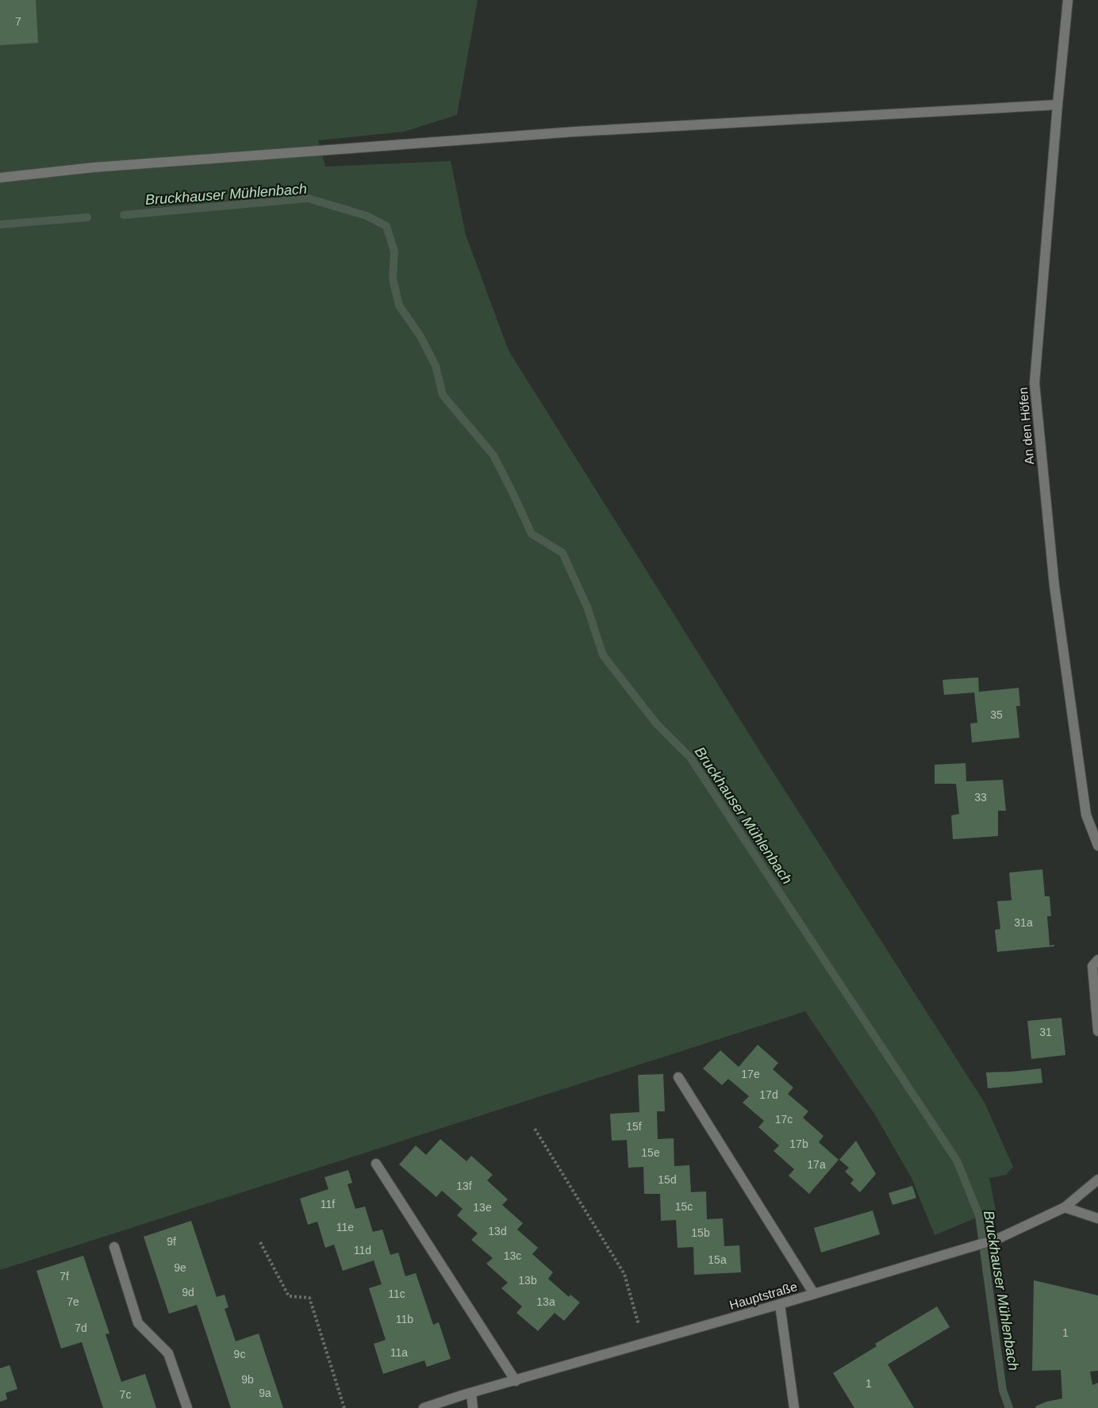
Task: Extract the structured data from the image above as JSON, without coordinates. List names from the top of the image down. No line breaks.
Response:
{"streets":{"street":["An den Höfen","Hauptstraße"]},"water":["Bruckhauser Mühlenbach"],"house_numbers":["7","35","33","31a","31","17e","17d","17c","15f","17b","15e","17a","15d","13f","11f","15c","13e","11e","13d","15b","9f","11d","13c","15a","9e","7f","13b","9d","11c","7e","13a","11b","7d","1","11a","9c","9b","1","9a","7c"]}
